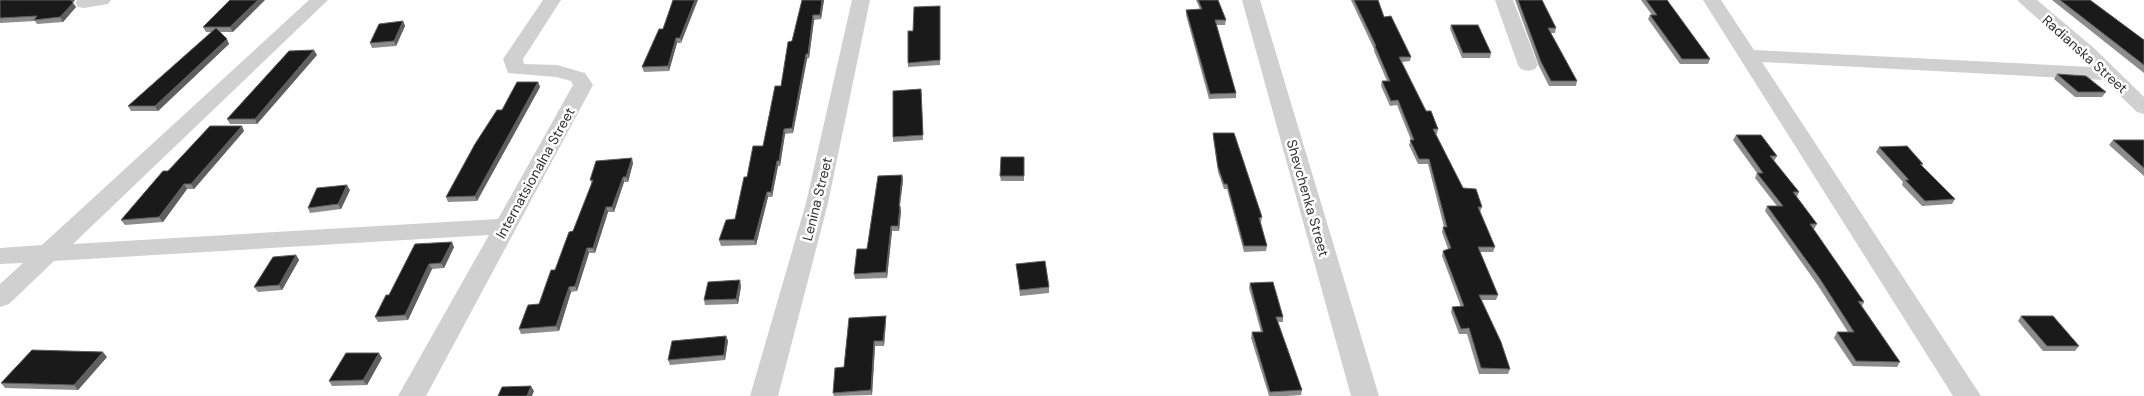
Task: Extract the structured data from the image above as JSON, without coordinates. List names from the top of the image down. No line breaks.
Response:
{"streets":{"street":["Radianska Street","Internatsionalna Street","Shevchenka Street","Lenina Street"]}}
